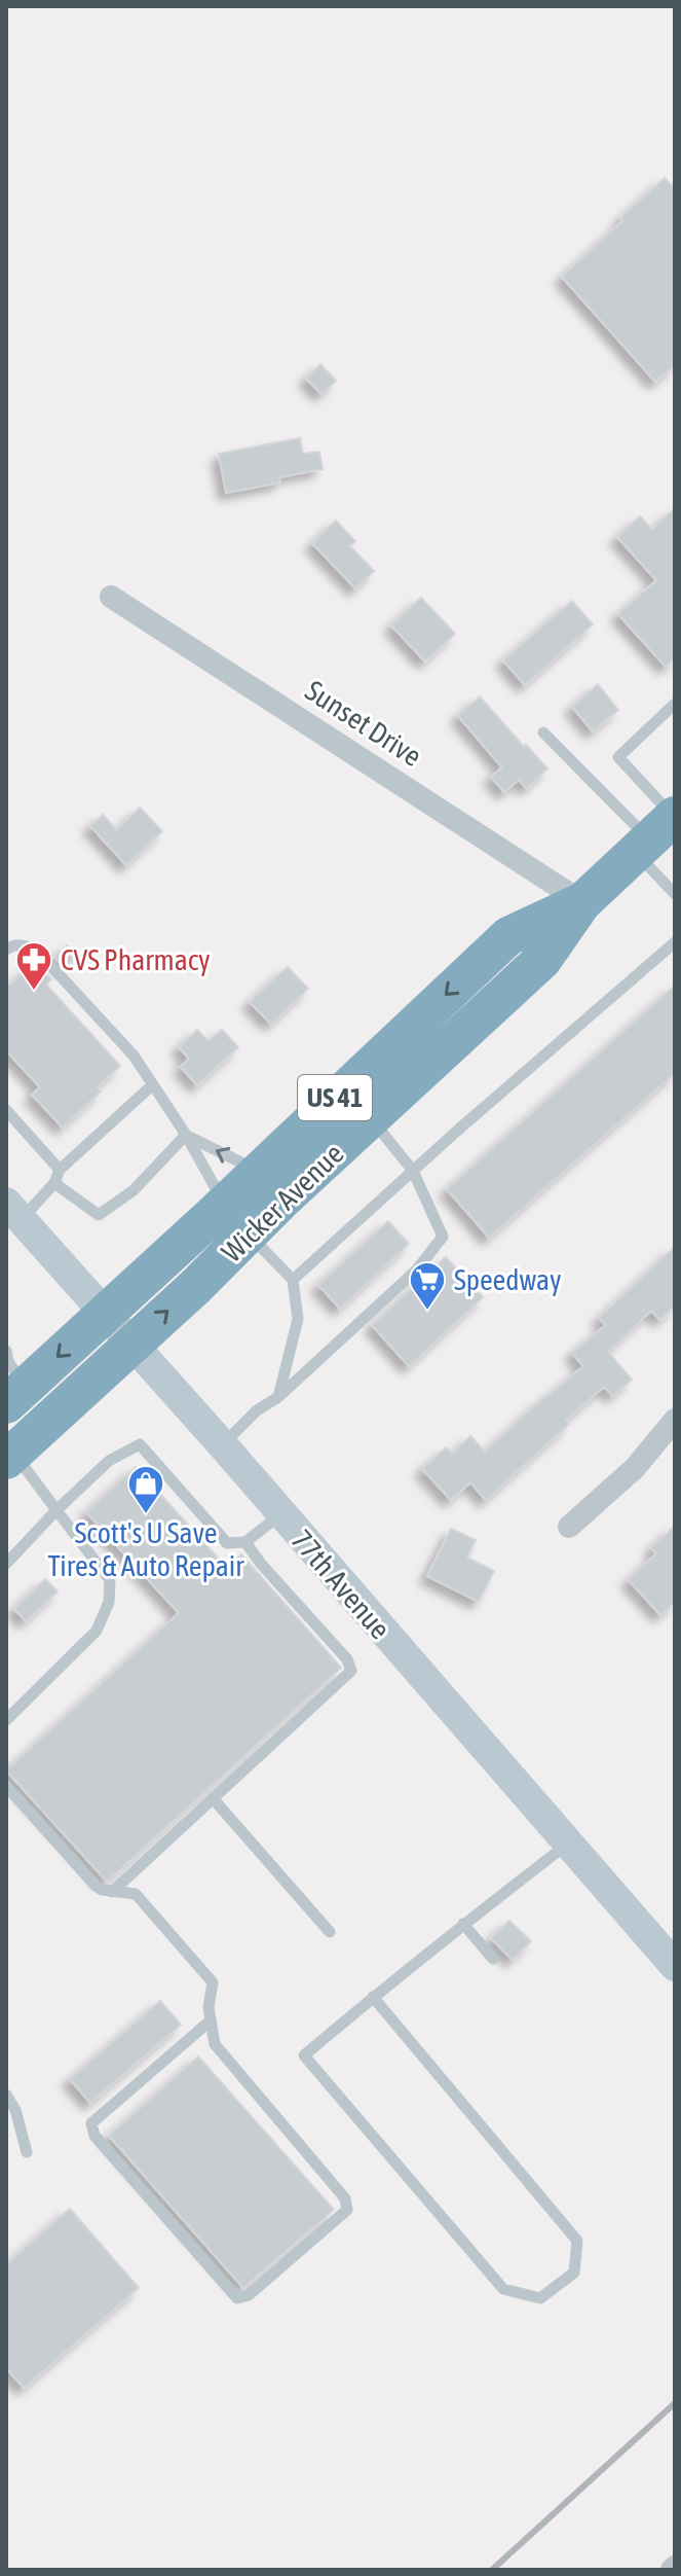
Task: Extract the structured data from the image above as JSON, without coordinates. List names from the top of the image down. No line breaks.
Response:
{"streets":{"highway":["US 41","Wicker Avenue"],"street":["Sunset Drive","77th Avenue"]},"crossings":[["Sunset Drive","Wicker Avenue"],["Wicker Avenue","77th Avenue"]],"places":{"pharmacy":["CVS Pharmacy"],"supermarket":["Speedway"],"shop":["Scott's U Save Tires & Auto Repair"]}}
